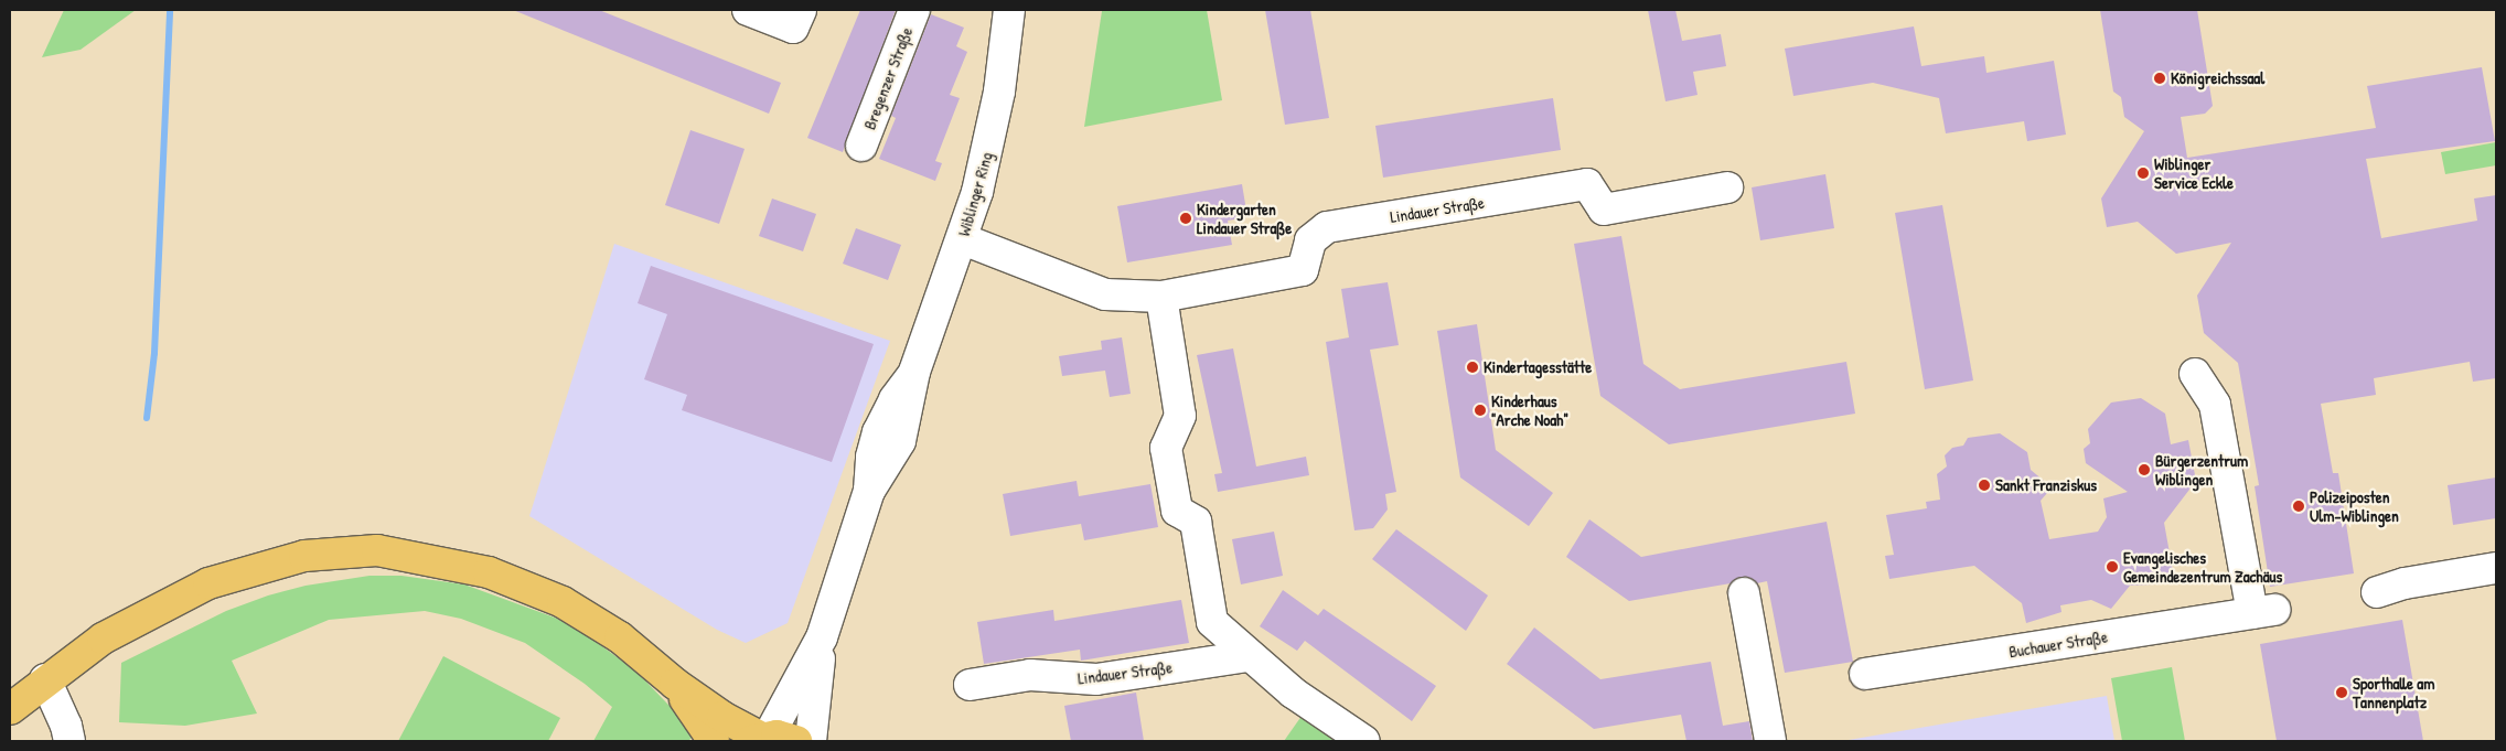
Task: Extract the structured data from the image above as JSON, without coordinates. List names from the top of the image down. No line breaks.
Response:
{"streets":{"street":["Bregenzer Straße","Wiblinger Ring","Lindauer Straße","Buchauer Straße"]},"crossings":[["Wiblinger Ring","Lindauer Straße"]],"places":["Königreichssaal","Wiblinger Service Eckle","Kindergarten Lindauer Straße","Kindertagesstätte","Kinderhaus \"Arche Noah\"","Bürgerzentrum Wiblingen","Sankt Franziskus","Polizeiposten Ulm-Wiblingen","Evangelisches Gemeindezentrum Zachäus","Sporthalle am Tannenplatz"]}
